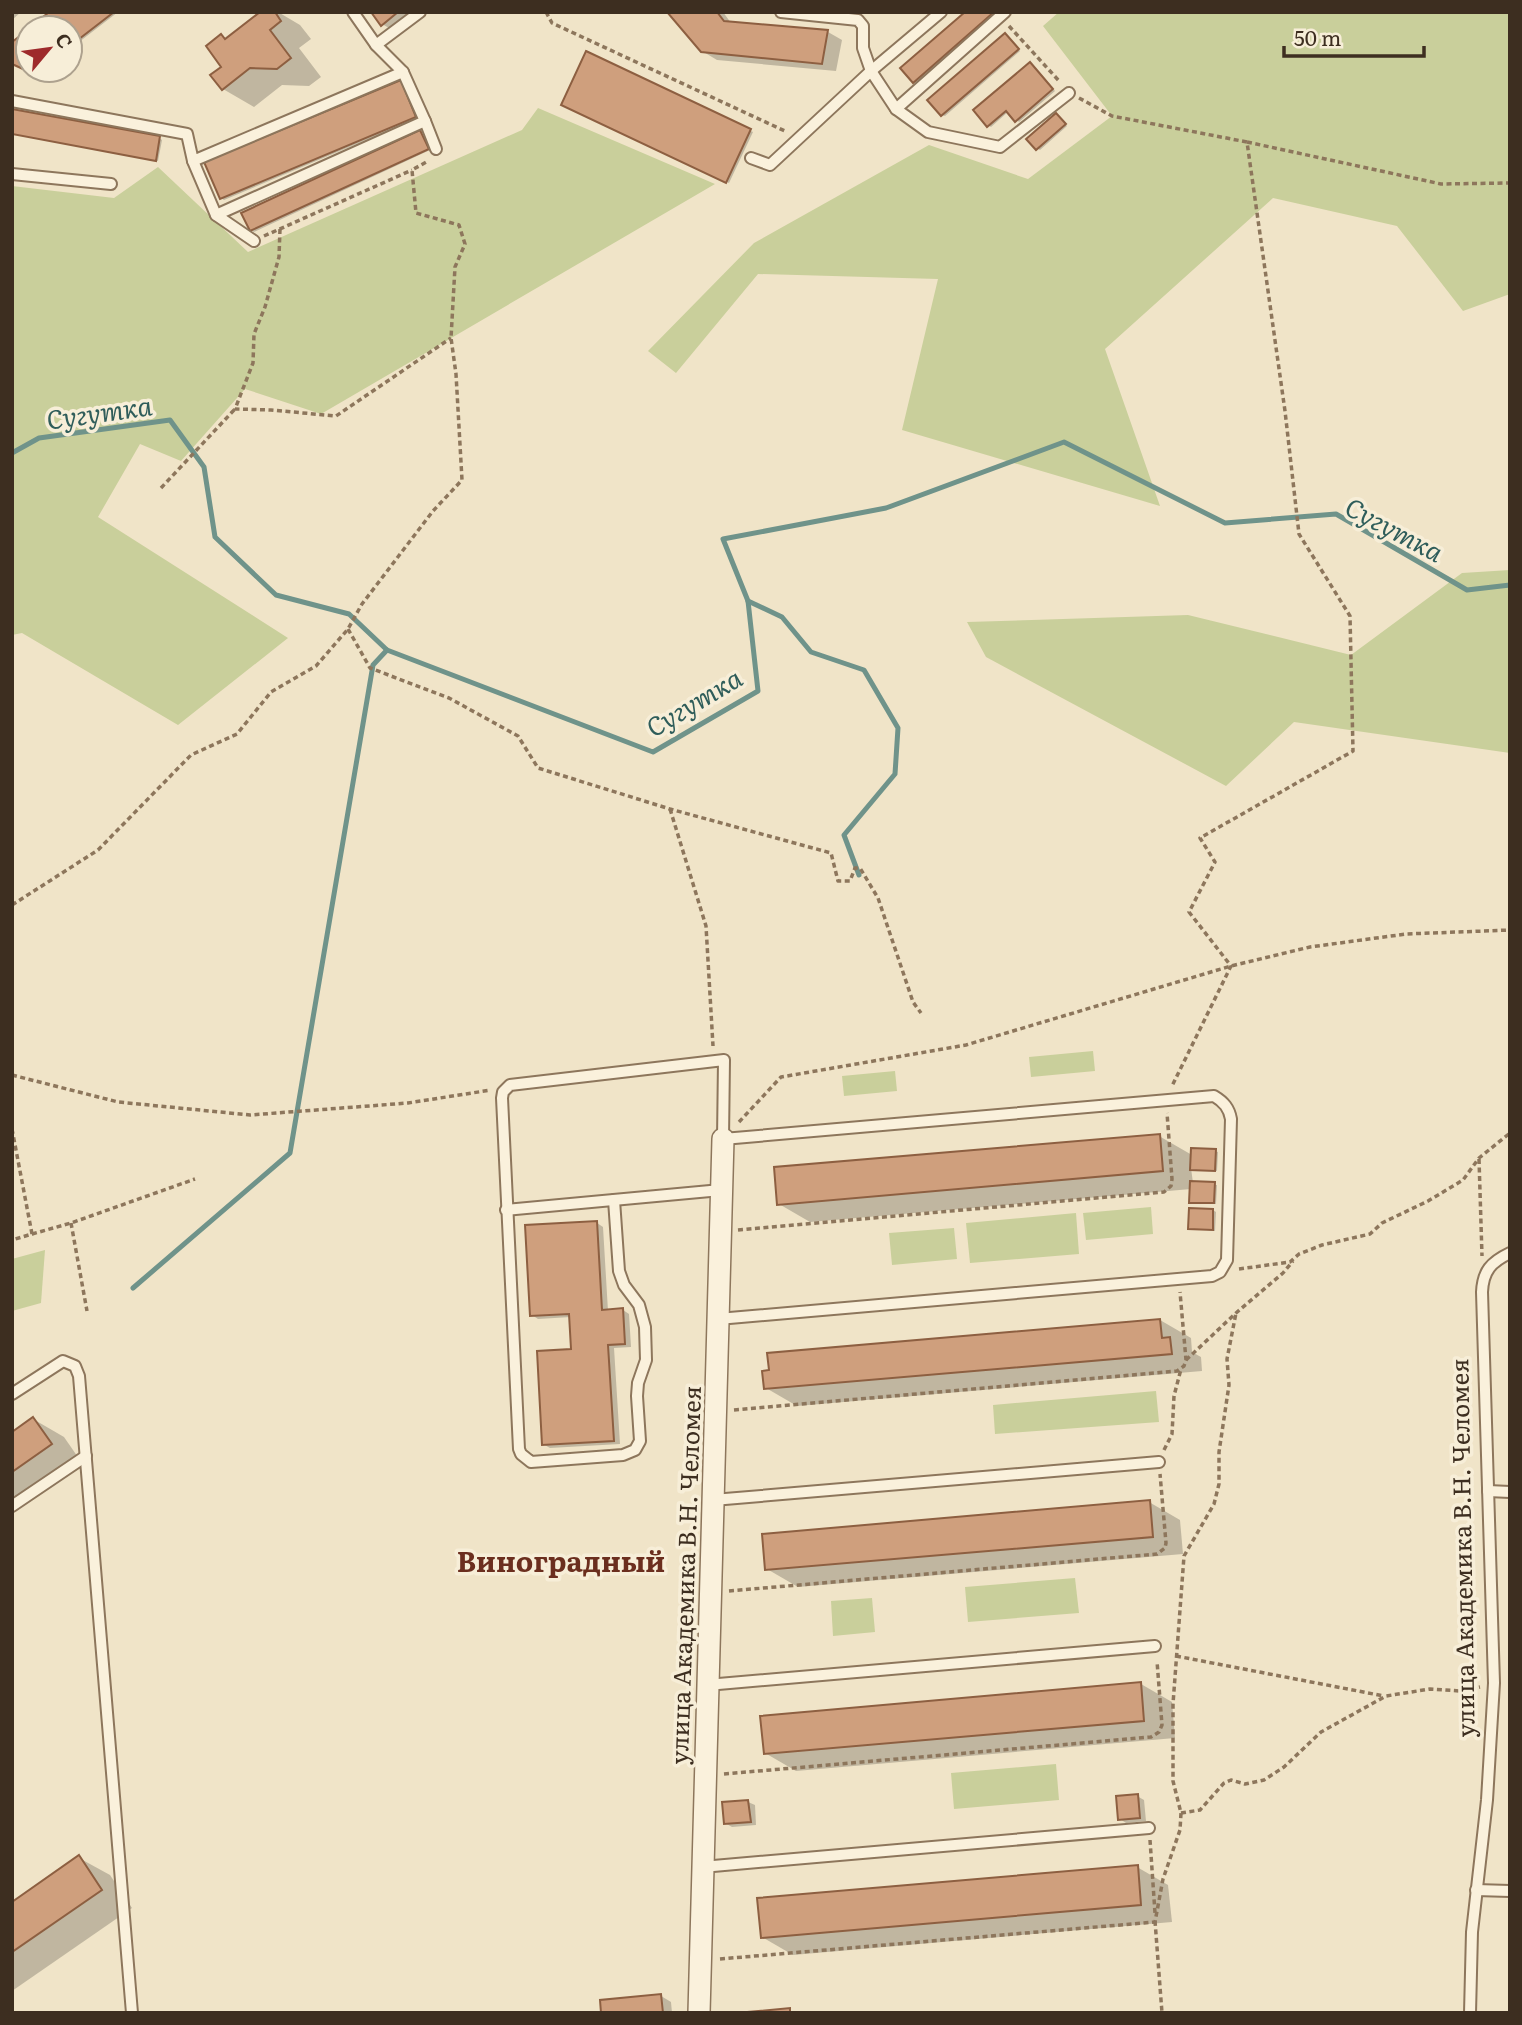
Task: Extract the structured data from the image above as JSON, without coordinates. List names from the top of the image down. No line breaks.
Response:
{"streets":{"street":["улица Академика В.Н. Челомея"]},"districts":["Виноградный"],"water":["Сугутка"],"scale_bar":"50 m","north":"top right"}
